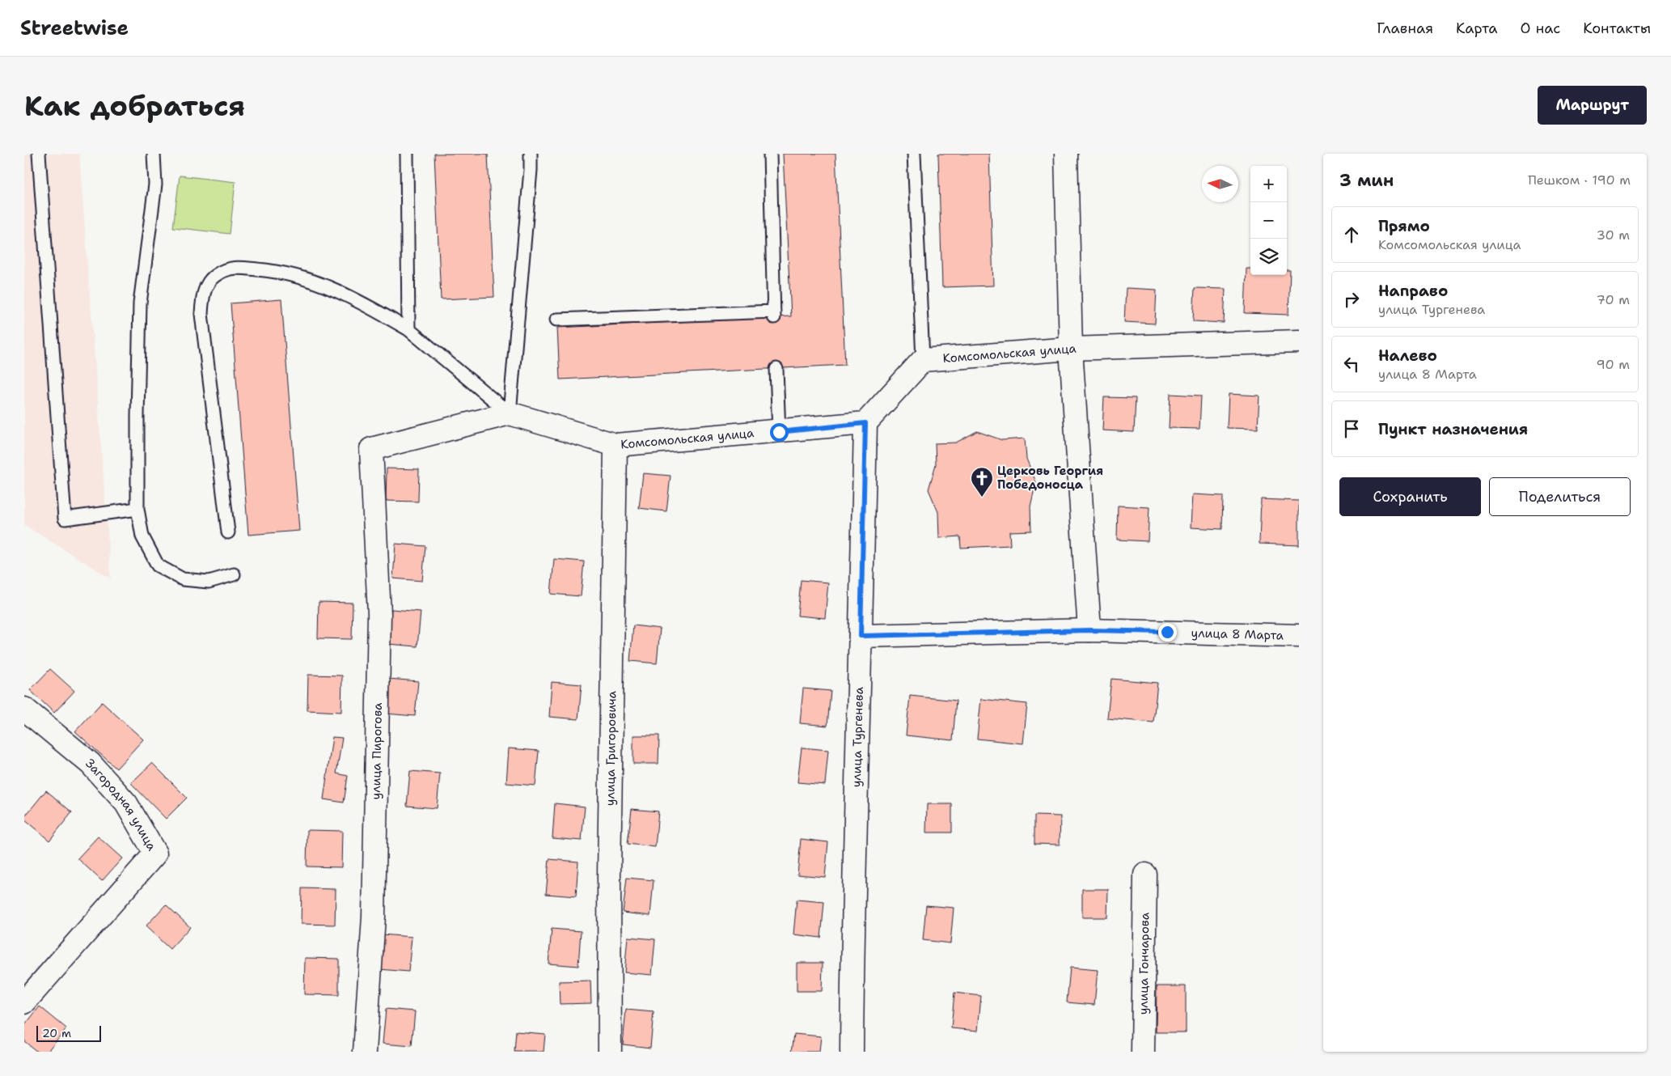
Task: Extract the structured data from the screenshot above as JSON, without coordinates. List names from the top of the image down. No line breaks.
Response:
{"streets":{"street":["Комсомольская улица","улица 8 Марта","улица Тургенева","улица Григоровича","улица Пирогова","Загородная улица","улица Гончарова"]},"crossings":[["Комсомольская улица","улица Тургенева"],["Комсомольская улица","улица Григоровича"],["Комсомольская улица","улица Пирогова"],["улица 8 Марта","улица Тургенева"]],"places":{"church":["Церковь Георгия Победоносца"]},"scale_bar":"20 m","north":"left","page":{"header":"Streetwise","nav":["Главная","Карта","О нас","Контакты"],"buttons":["Маршрут",["Сохранить","Поделиться"]],"title":"Как добраться","heading":["3 мин","Пешком · 190 m"],"map_buttons":["+","−"],"list":[["Прямо","Комсомольская улица","30 m"],["Направо","улица Тургенева","70 m"],["Налево","улица 8 Марта","90 m"],"Пункт назначения"],"scale":"20 m"}}
